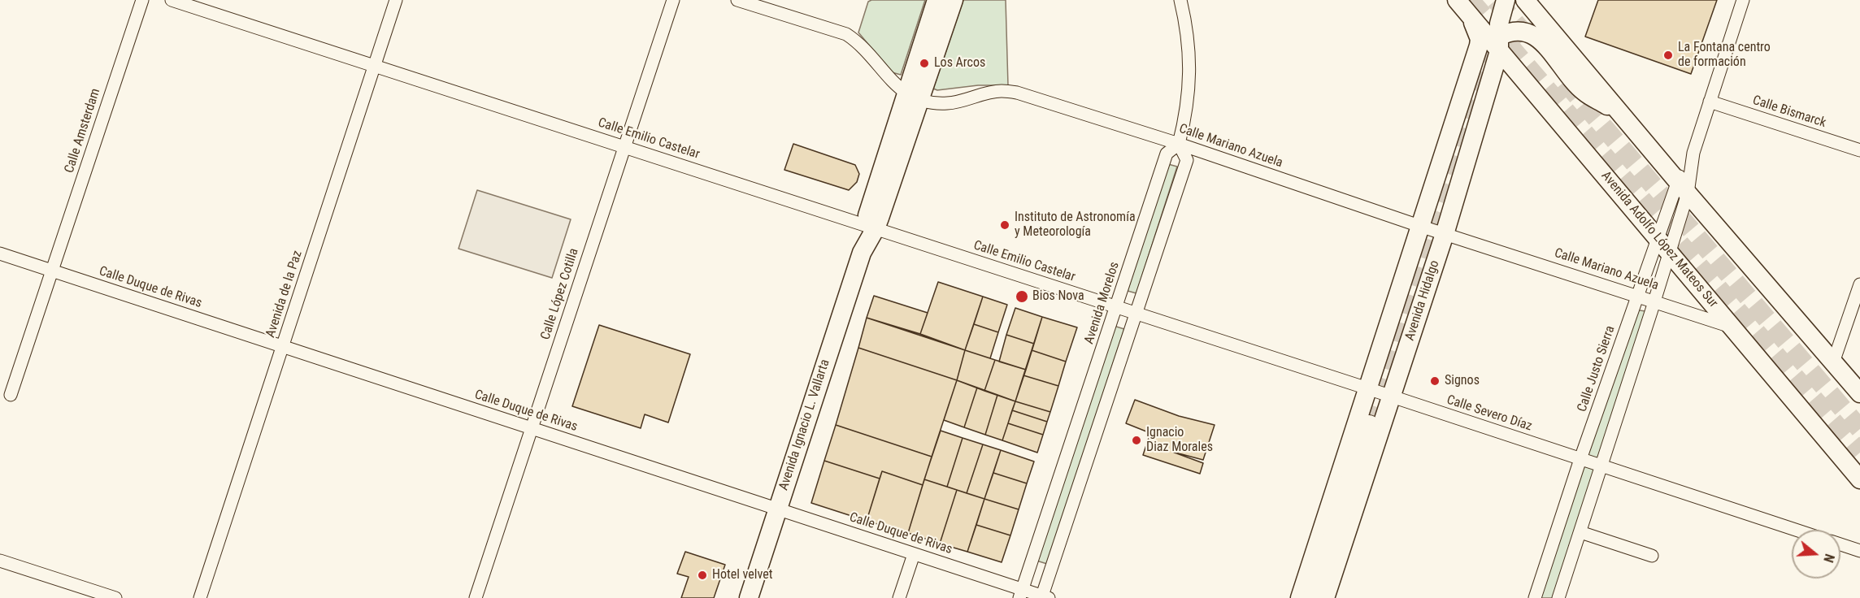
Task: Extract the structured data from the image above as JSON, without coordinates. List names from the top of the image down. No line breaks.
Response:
{"streets":{"main road":["Avenida Adolfo López Mateos Sur","Avenida Hidalgo","Avenida Ignacio L. Vallarta"],"street":["Calle Bismarck","Calle Amsterdam","Calle Emilio Castelar","Calle Mariano Azuela","Calle Duque de Rivas","Avenida de la Paz","Calle López Cotilla","Avenida Morelos","Calle Justo Sierra","Calle Severo Díaz"]},"crossings":[["Calle Bismarck","Calle Justo Sierra"],["Calle Amsterdam","Calle Duque de Rivas"],["Calle Emilio Castelar","Avenida de la Paz"],["Calle Emilio Castelar","Calle López Cotilla"],["Calle Emilio Castelar","Avenida Morelos"],["Calle Emilio Castelar","Calle Severo Díaz"],["Calle Emilio Castelar","Avenida Ignacio L. Vallarta"],["Calle Mariano Azuela","Avenida Adolfo López Mateos Sur"],["Calle Mariano Azuela","Avenida Hidalgo"],["Calle Mariano Azuela","Avenida Morelos"],["Calle Mariano Azuela","Calle Justo Sierra"],["Calle Mariano Azuela","Avenida Ignacio L. Vallarta"],["Avenida Adolfo López Mateos Sur","Avenida Hidalgo"],["Avenida Adolfo López Mateos Sur","Calle Justo Sierra"],["Calle Duque de Rivas","Avenida de la Paz"],["Calle Duque de Rivas","Calle López Cotilla"],["Calle Duque de Rivas","Avenida Morelos"],["Calle Duque de Rivas","Avenida Ignacio L. Vallarta"],["Avenida Hidalgo","Calle Severo Díaz"],["Avenida Morelos","Calle Severo Díaz"],["Calle Justo Sierra","Calle Severo Díaz"]],"places":["La Fontana centro de formación","Los Arcos","Instituto de Astronomía y Meteorología","Bios Nova","Signos","Ignacio Diaz Morales","Hotel velvet"],"north":"right"}
